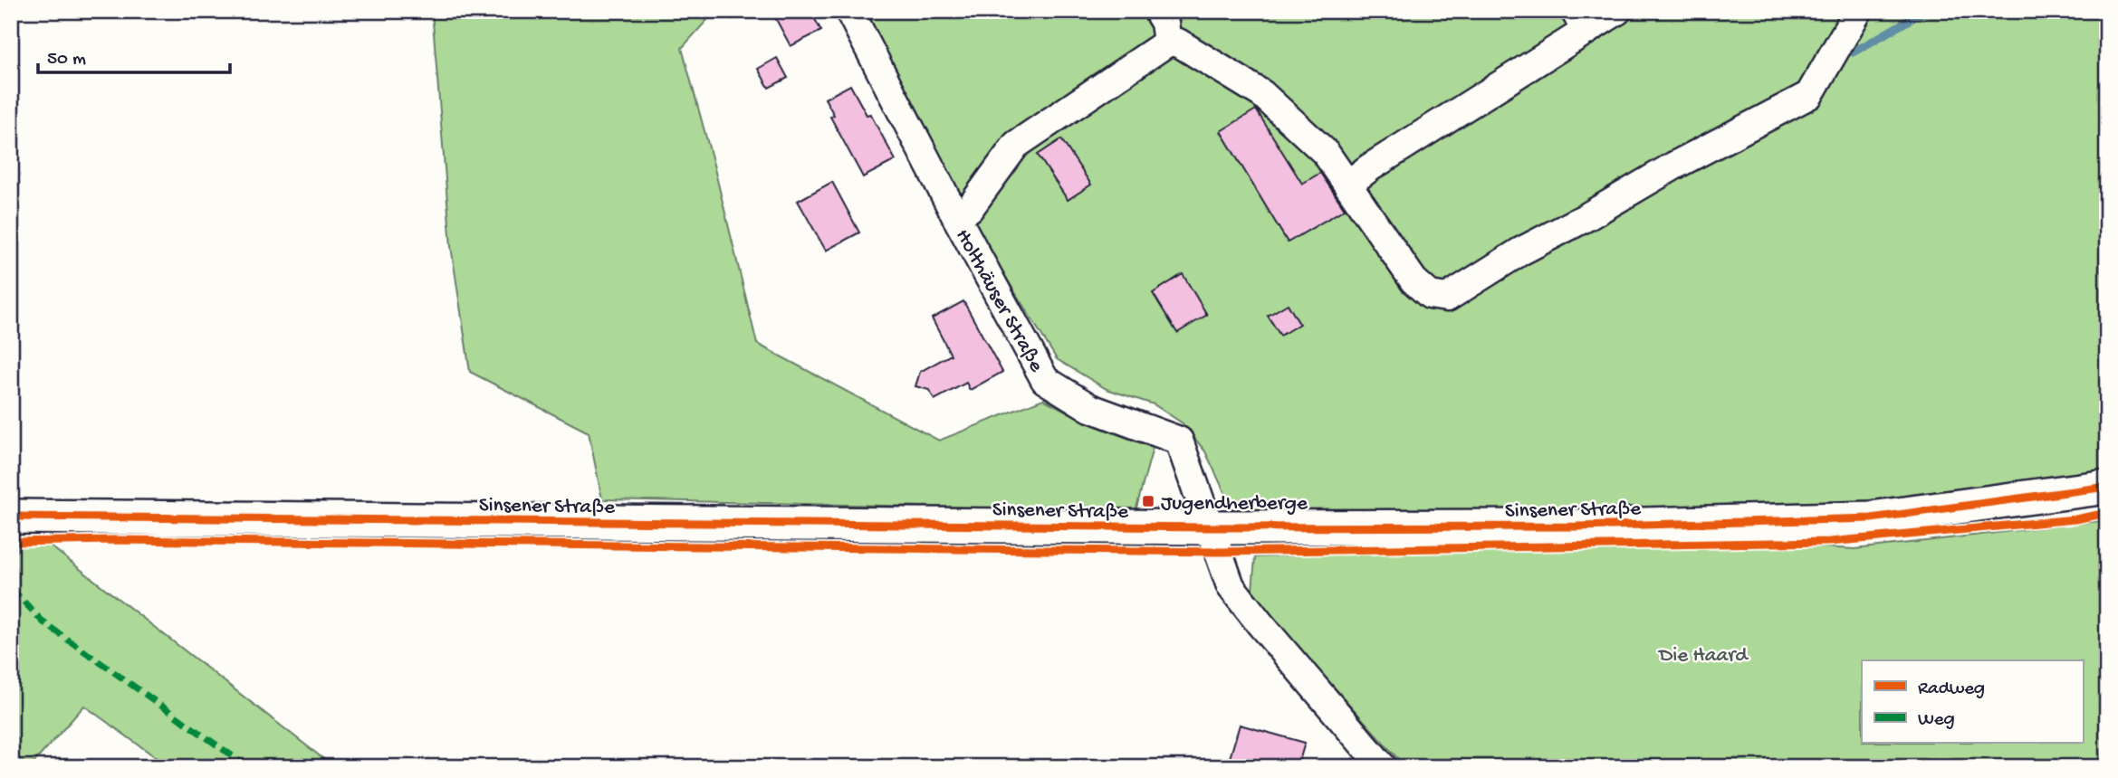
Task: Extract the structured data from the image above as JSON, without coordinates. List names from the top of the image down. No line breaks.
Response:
{"streets":{"main road":["Sinsener Straße"],"street":["Holthäuser Straße"]},"crossings":[["Holthäuser Straße","Sinsener Straße"]],"parks":["Die Haard"],"places":{"transit":["Jugendherberge"]},"legend":["Radweg","Weg"],"scale_bar":"50 m"}
